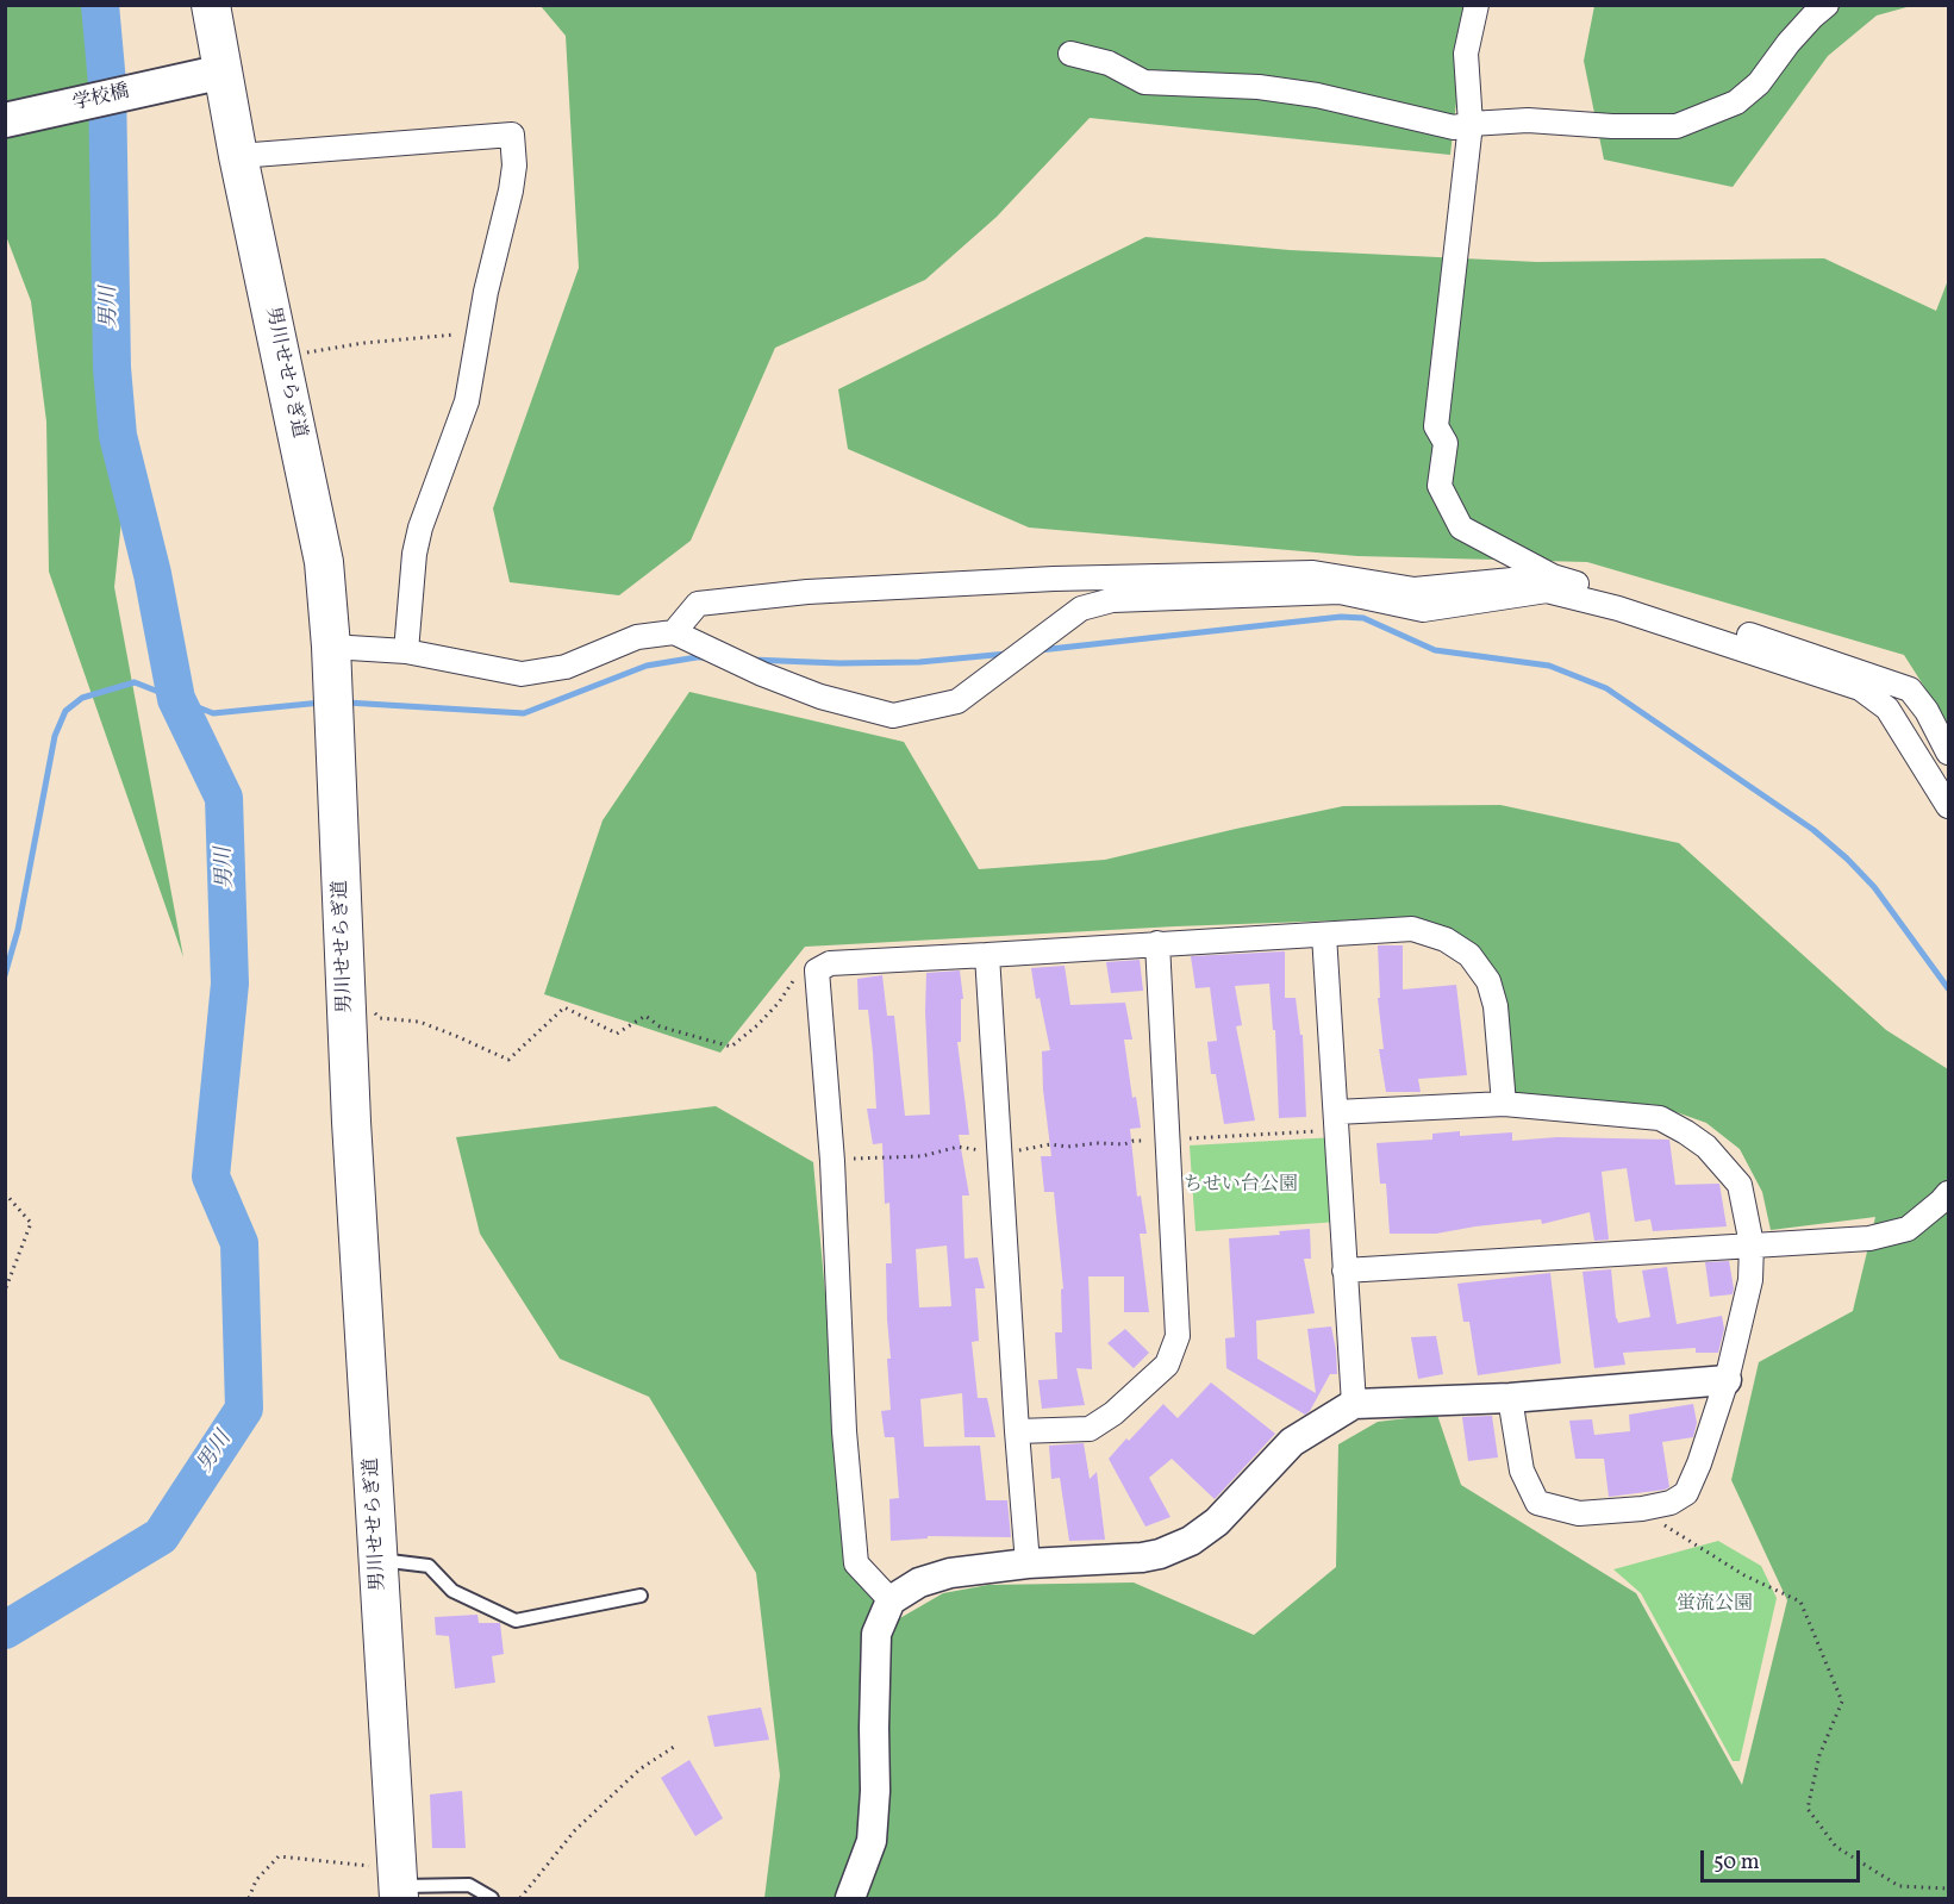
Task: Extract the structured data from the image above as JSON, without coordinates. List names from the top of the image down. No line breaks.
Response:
{"streets":{"main road":["学校橋","男川せせらぎ道"]},"crossings":[["学校橋","男川せせらぎ道"]],"water":["男川"],"parks":["ちせい台公園","蛍流公園"],"scale_bar":"50 m"}
